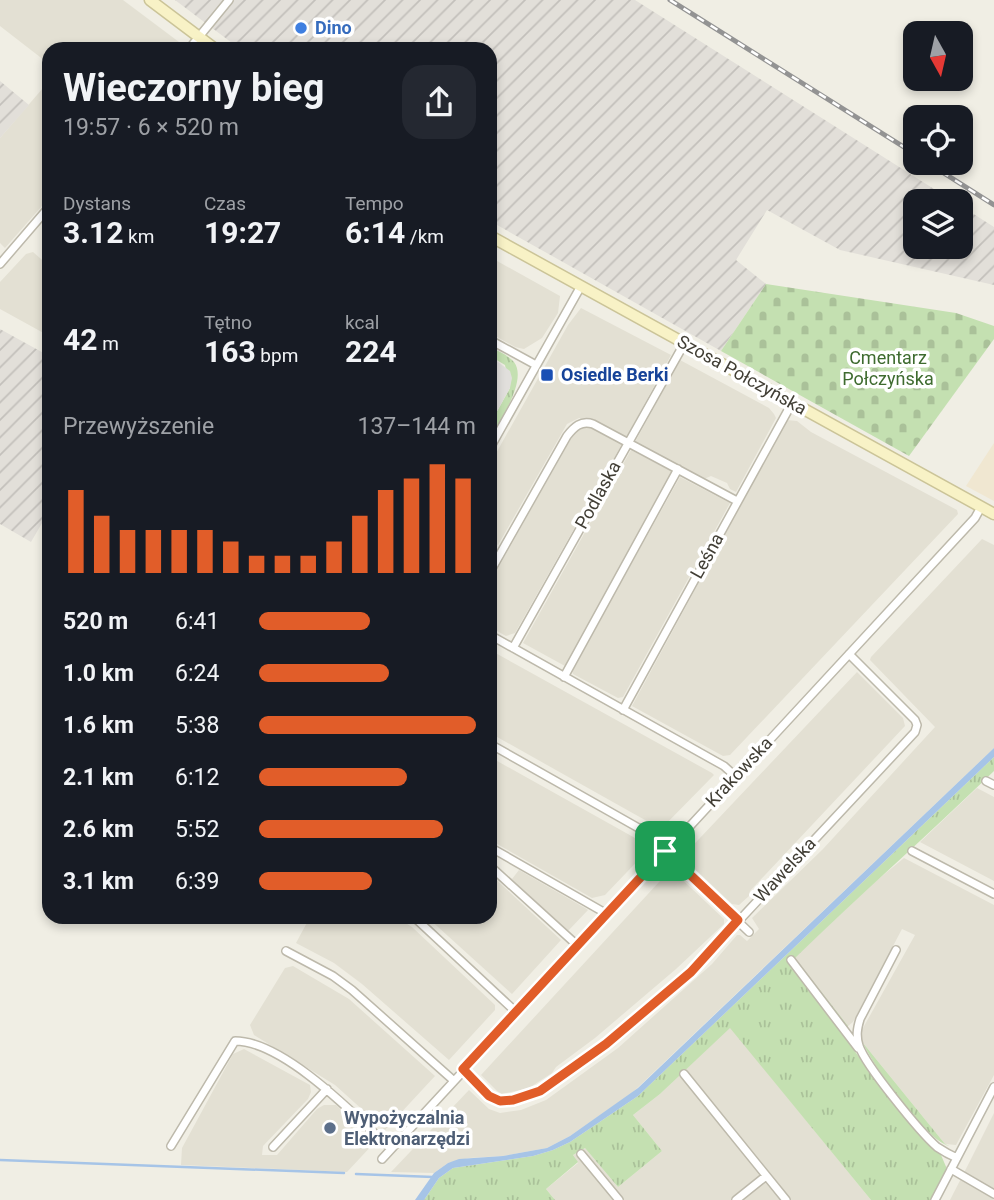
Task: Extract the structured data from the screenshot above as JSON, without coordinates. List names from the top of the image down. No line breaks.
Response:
{"streets":{"main road":["Szosa Połczyńska"],"street":["Podlaska","Leśna","Krakowska","Wawelska"]},"crossings":[["Szosa Połczyńska","Podlaska"],["Szosa Połczyńska","Leśna"],["Szosa Połczyńska","Krakowska"],["Krakowska","Wawelska"]],"parks":["Cmentarz Połczyńska"],"places":{"other":["Dino","Wypożyczalnia Elektronarzędzi"],"transit":["Osiedle Berki"]},"north":"bottom","page":{"heading":["Wieczorny bieg","19:57 · 6 × 520 m"],"stats":[["Dystans","3.12 km"],["Czas","19:27"],["Tempo","6:14 /km"],["42 m"],["Tętno","163 bpm"],["kcal","224"]],"chart":["Przewyższenie","137–144 m"],"list":[{"name":"520 m","note":"6:41"},{"name":"1.0 km","note":"6:24"},{"name":"1.6 km","note":"5:38"},{"name":"2.1 km","note":"6:12"},{"name":"2.6 km","note":"5:52"},{"name":"3.1 km","note":"6:39"}]}}
